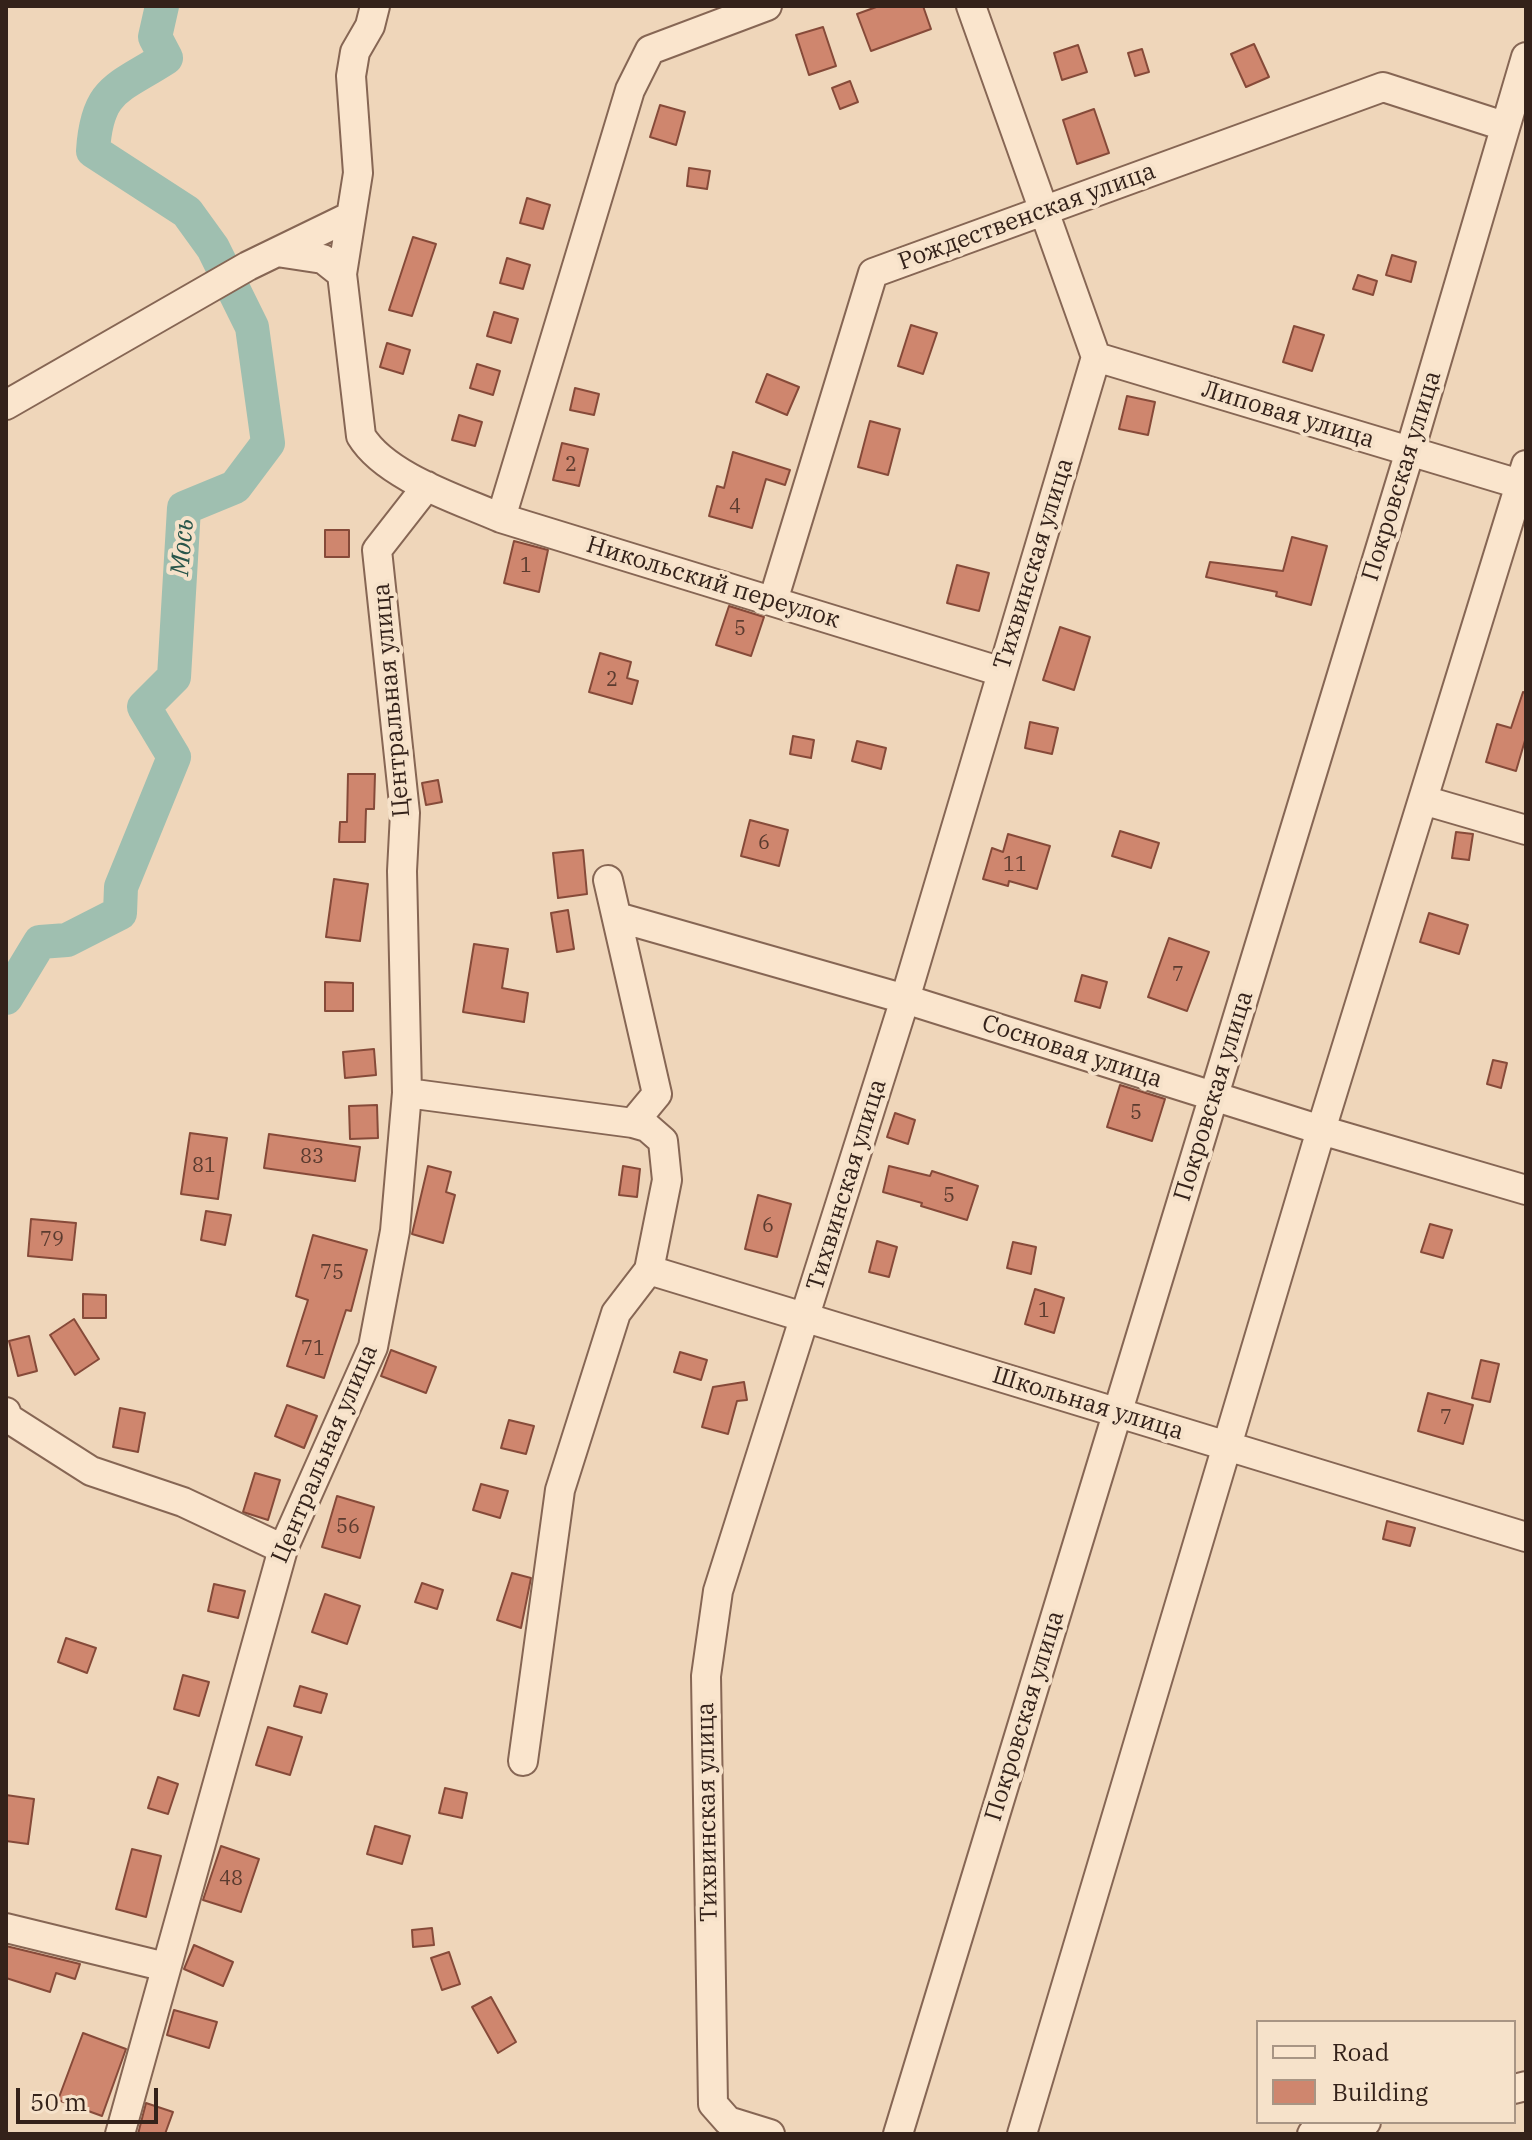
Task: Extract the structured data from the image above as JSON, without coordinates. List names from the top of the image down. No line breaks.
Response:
{"streets":{"street":["Рождественская улица","Липовая улица","Покровская улица","Тихвинская улица","Никольский переулок","Центральная улица","Сосновая улица","Школьная улица"]},"crossings":[["Рождественская улица","Покровская улица"],["Рождественская улица","Никольский переулок"],["Липовая улица","Покровская улица"],["Липовая улица","Тихвинская улица"],["Покровская улица","Сосновая улица"],["Покровская улица","Школьная улица"],["Тихвинская улица","Никольский переулок"],["Тихвинская улица","Сосновая улица"],["Тихвинская улица","Школьная улица"],["Никольский переулок","Центральная улица"]],"water":["Мось"],"house_numbers":["2","4","1","5","2","6","11","7","5","83","81","5","6","79","75","1","71","7","56","48"],"legend":["Road","Building"],"scale_bar":"50 m"}
